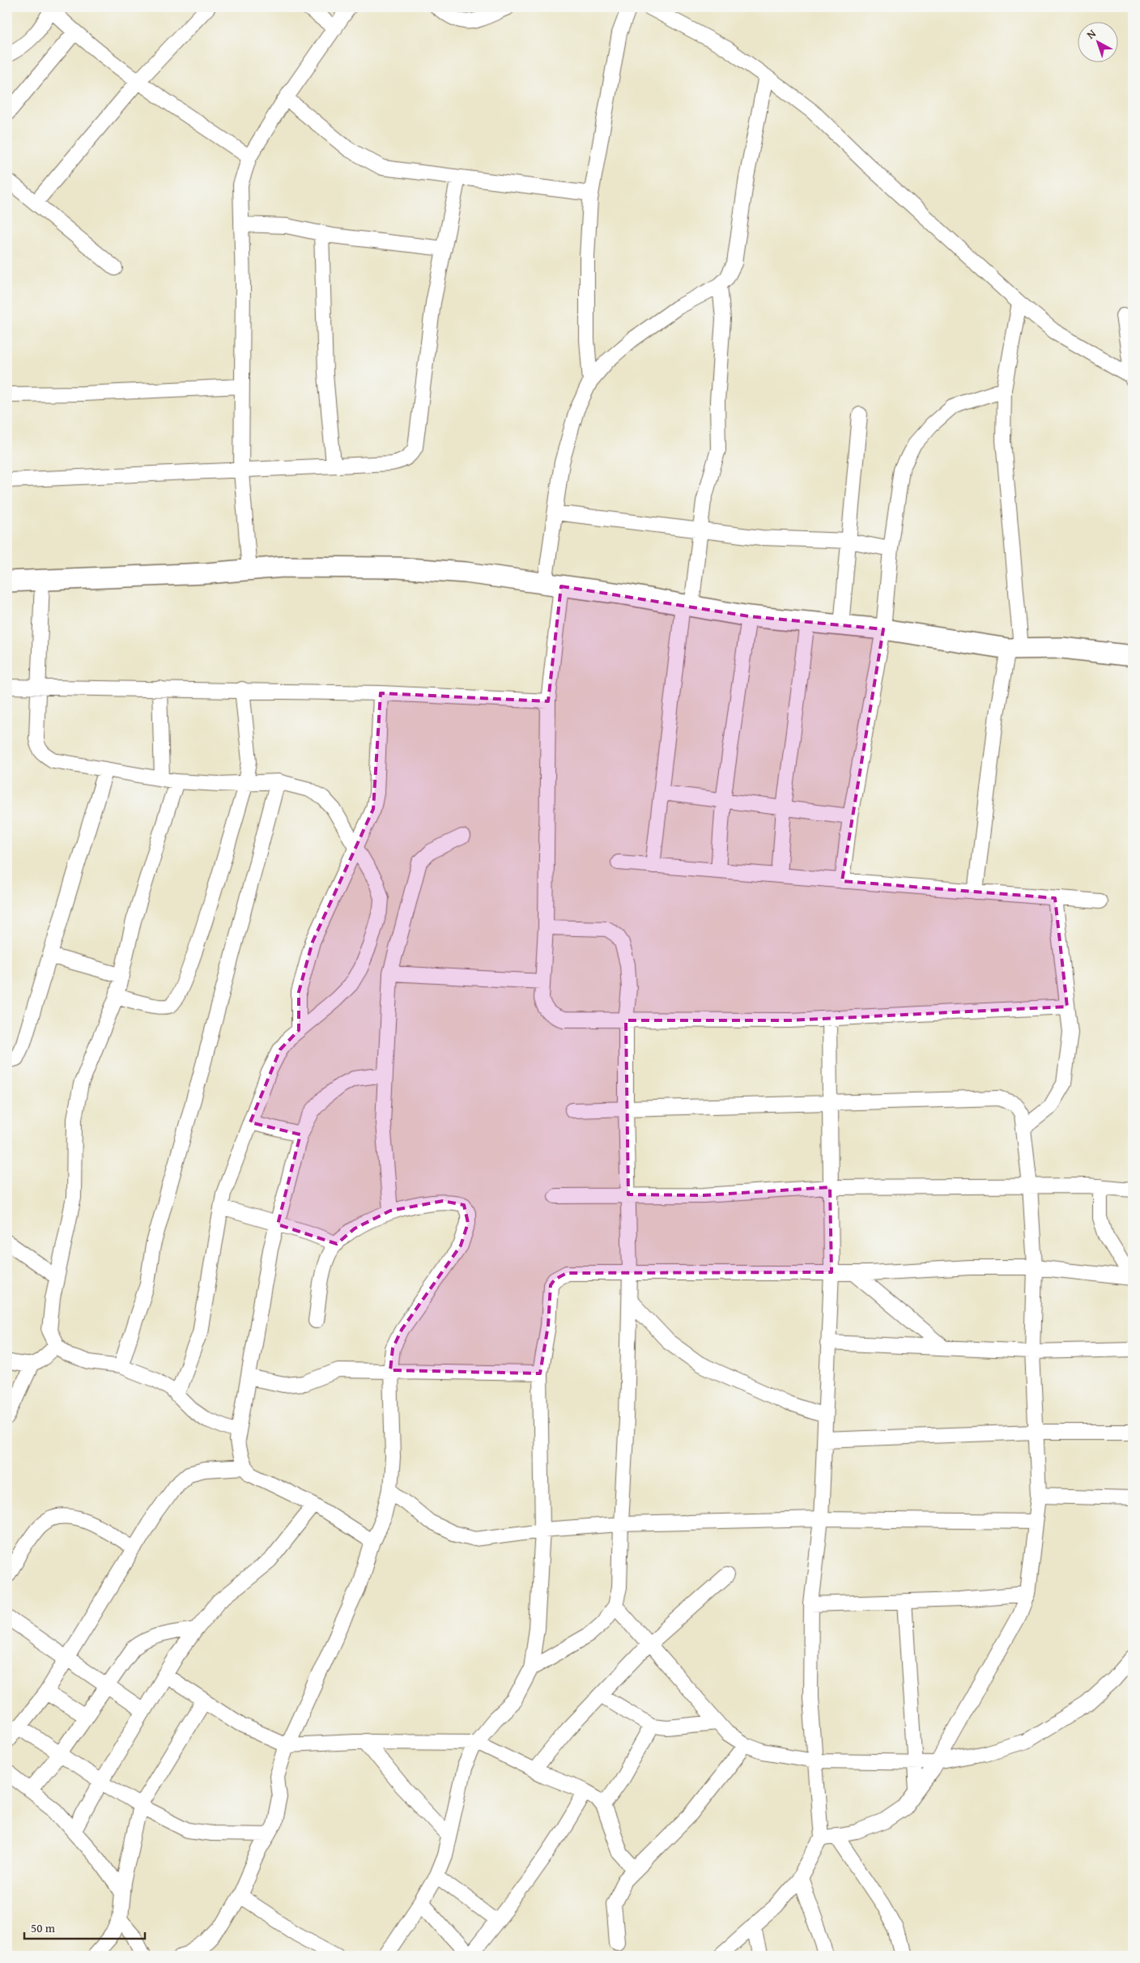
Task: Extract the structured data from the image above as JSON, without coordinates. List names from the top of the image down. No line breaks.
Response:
{"scale_bar":"50 m","north":"top left"}
